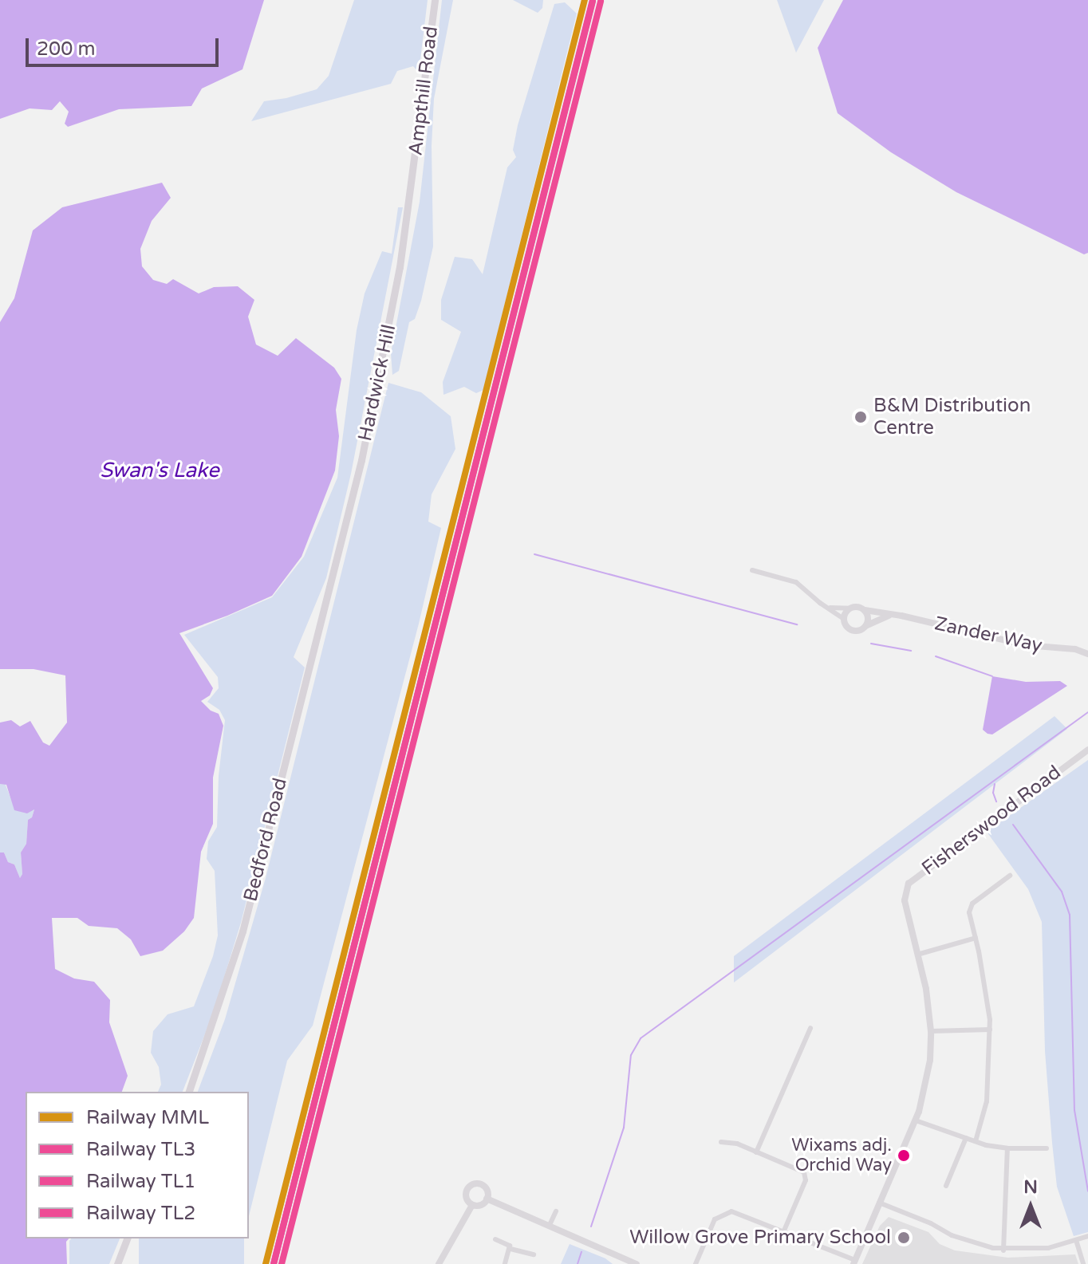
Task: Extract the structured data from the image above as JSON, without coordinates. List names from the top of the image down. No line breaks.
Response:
{"streets":{"main road":["Ampthill Road","Hardwick Hill","Bedford Road"],"street":["Zander Way","Fisherswood Road"]},"crossings":[["Ampthill Road","Hardwick Hill"],["Hardwick Hill","Bedford Road"]],"water":["Swan's Lake"],"places":["B&M Distribution Centre","Wixams adj. Orchid Way","Willow Grove Primary School"],"lines":["rail line MML","rail line TL1","rail line TL3","rail line TL2"],"legend":["Railway MML","Railway TL3","Railway TL1","Railway TL2"],"scale_bar":"200 m","north":"top"}
